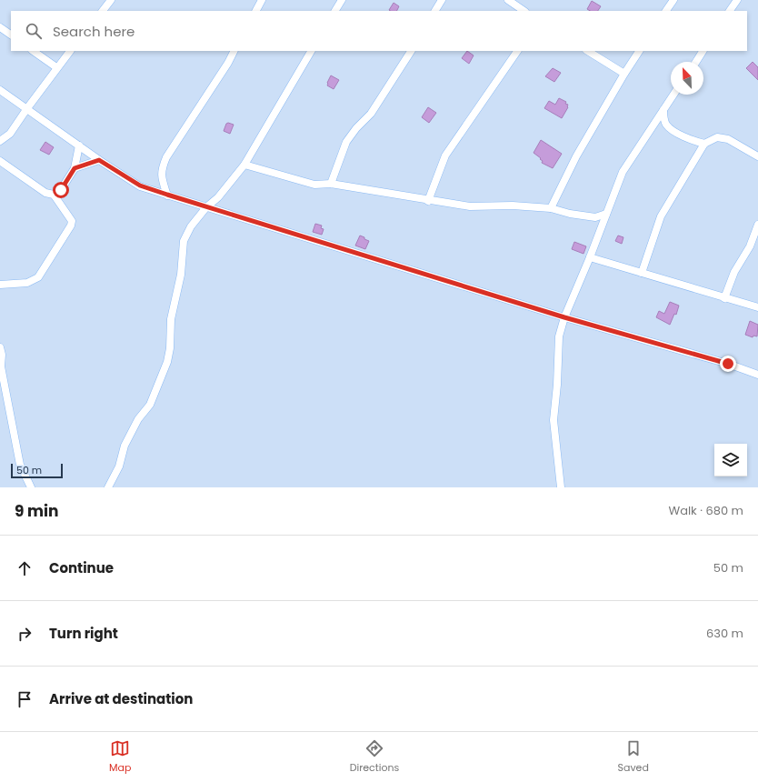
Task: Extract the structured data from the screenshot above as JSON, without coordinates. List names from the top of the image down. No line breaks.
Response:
{"scale_bar":"50 m","north":"top left","page":{"search":"Search here","scale":"50 m","heading":["9 min","Walk · 680 m"],"list":[["Continue","50 m"],["Turn right","630 m"],"Arrive at destination"],"nav":["Map","Directions","Saved"]}}
